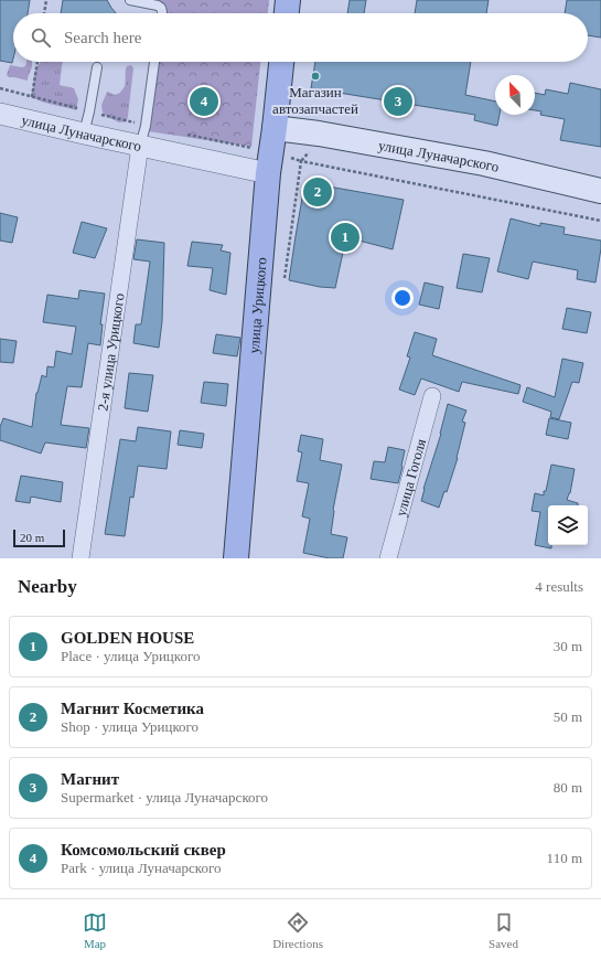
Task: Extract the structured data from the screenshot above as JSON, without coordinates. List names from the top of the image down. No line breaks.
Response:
{"streets":{"main road":["улица Луначарского","улица Урицкого"],"street":["2-я улица Урицкого","улица Гоголя"]},"crossings":[["улица Луначарского","улица Урицкого"],["улица Луначарского","2-я улица Урицкого"]],"places":["Магазин автозапчастей"],"scale_bar":"20 m","north":"top left","page":{"search":"Search here","pins":["3","4","2","1"],"scale":"20 m","heading":["Nearby","4 results"],"list":[{"mark":"1","name":"GOLDEN HOUSE","note":"Place · улица Урицкого","value":"30 m"},{"mark":"2","name":"Магнит Косметика","note":"Shop · улица Урицкого","value":"50 m"},{"mark":"3","name":"Магнит","note":"Supermarket · улица Луначарского","value":"80 m"},{"mark":"4","name":"Комсомольский сквер","note":"Park · улица Луначарского","value":"110 m"}],"nav":["Map","Directions","Saved"]}}
